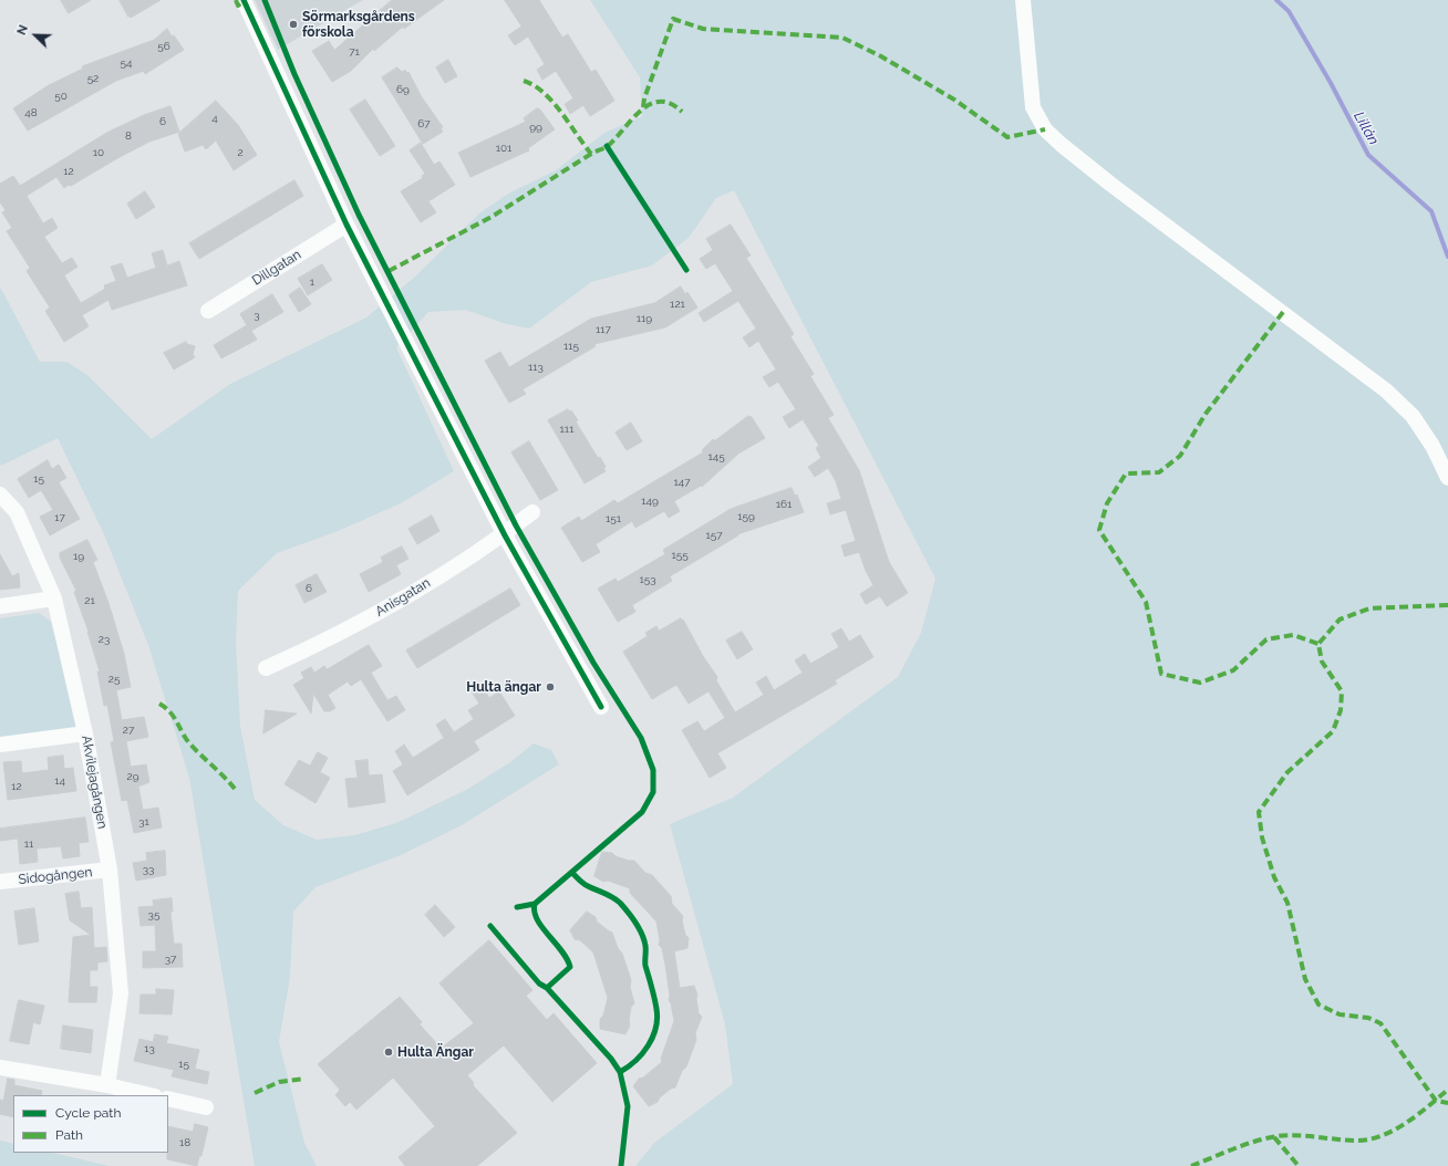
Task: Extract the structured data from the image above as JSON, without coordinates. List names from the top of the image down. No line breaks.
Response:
{"streets":{"street":["Dillgatan","Anisgatan","Akvilejagången","Sidogången"]},"crossings":[["Akvilejagången","Sidogången"]],"water":["Lillån"],"places":["Sörmarksgårdens förskola","Hulta ängar","Hulta Ängar"],"house_numbers":["56","71","54","52","69","50","48","4","6","67","99","8","101","10","2","12","1","121","3","119","117","115","113","111","145","15","147","149","161","159","17","151","157","155","19","153","6","21","23","25","27","29","14","12","31","11","33","35","37","13","15","18"],"legend":["Cycle path","Path"],"north":"top left"}
